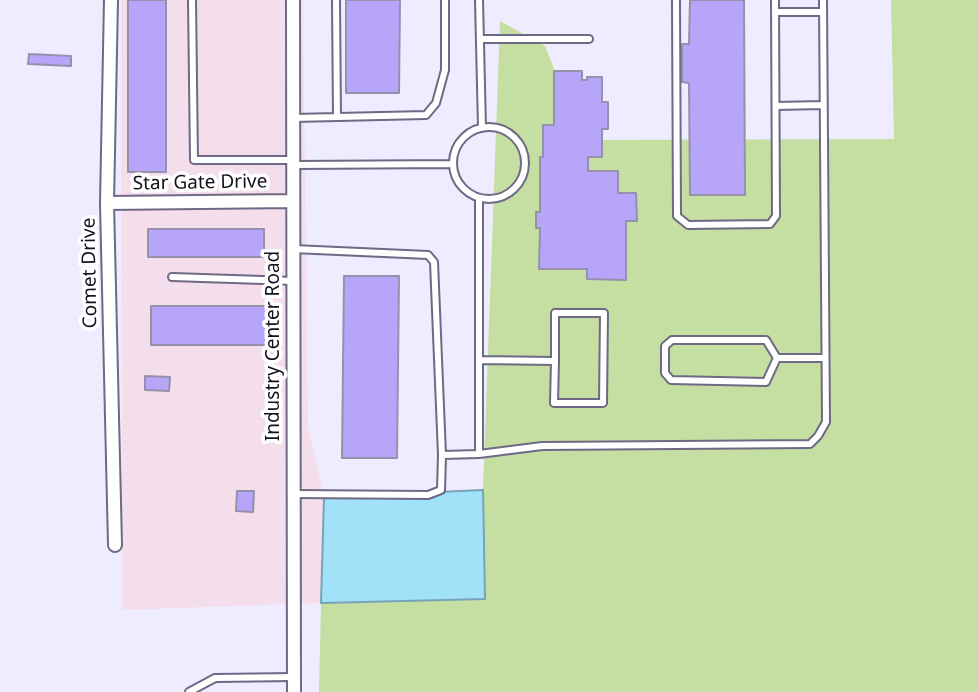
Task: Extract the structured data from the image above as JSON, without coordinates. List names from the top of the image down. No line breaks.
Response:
{"streets":{"street":["Star Gate Drive","Comet Drive","Industry Center Road"]},"crossings":[["Star Gate Drive","Comet Drive"],["Star Gate Drive","Industry Center Road"]]}
